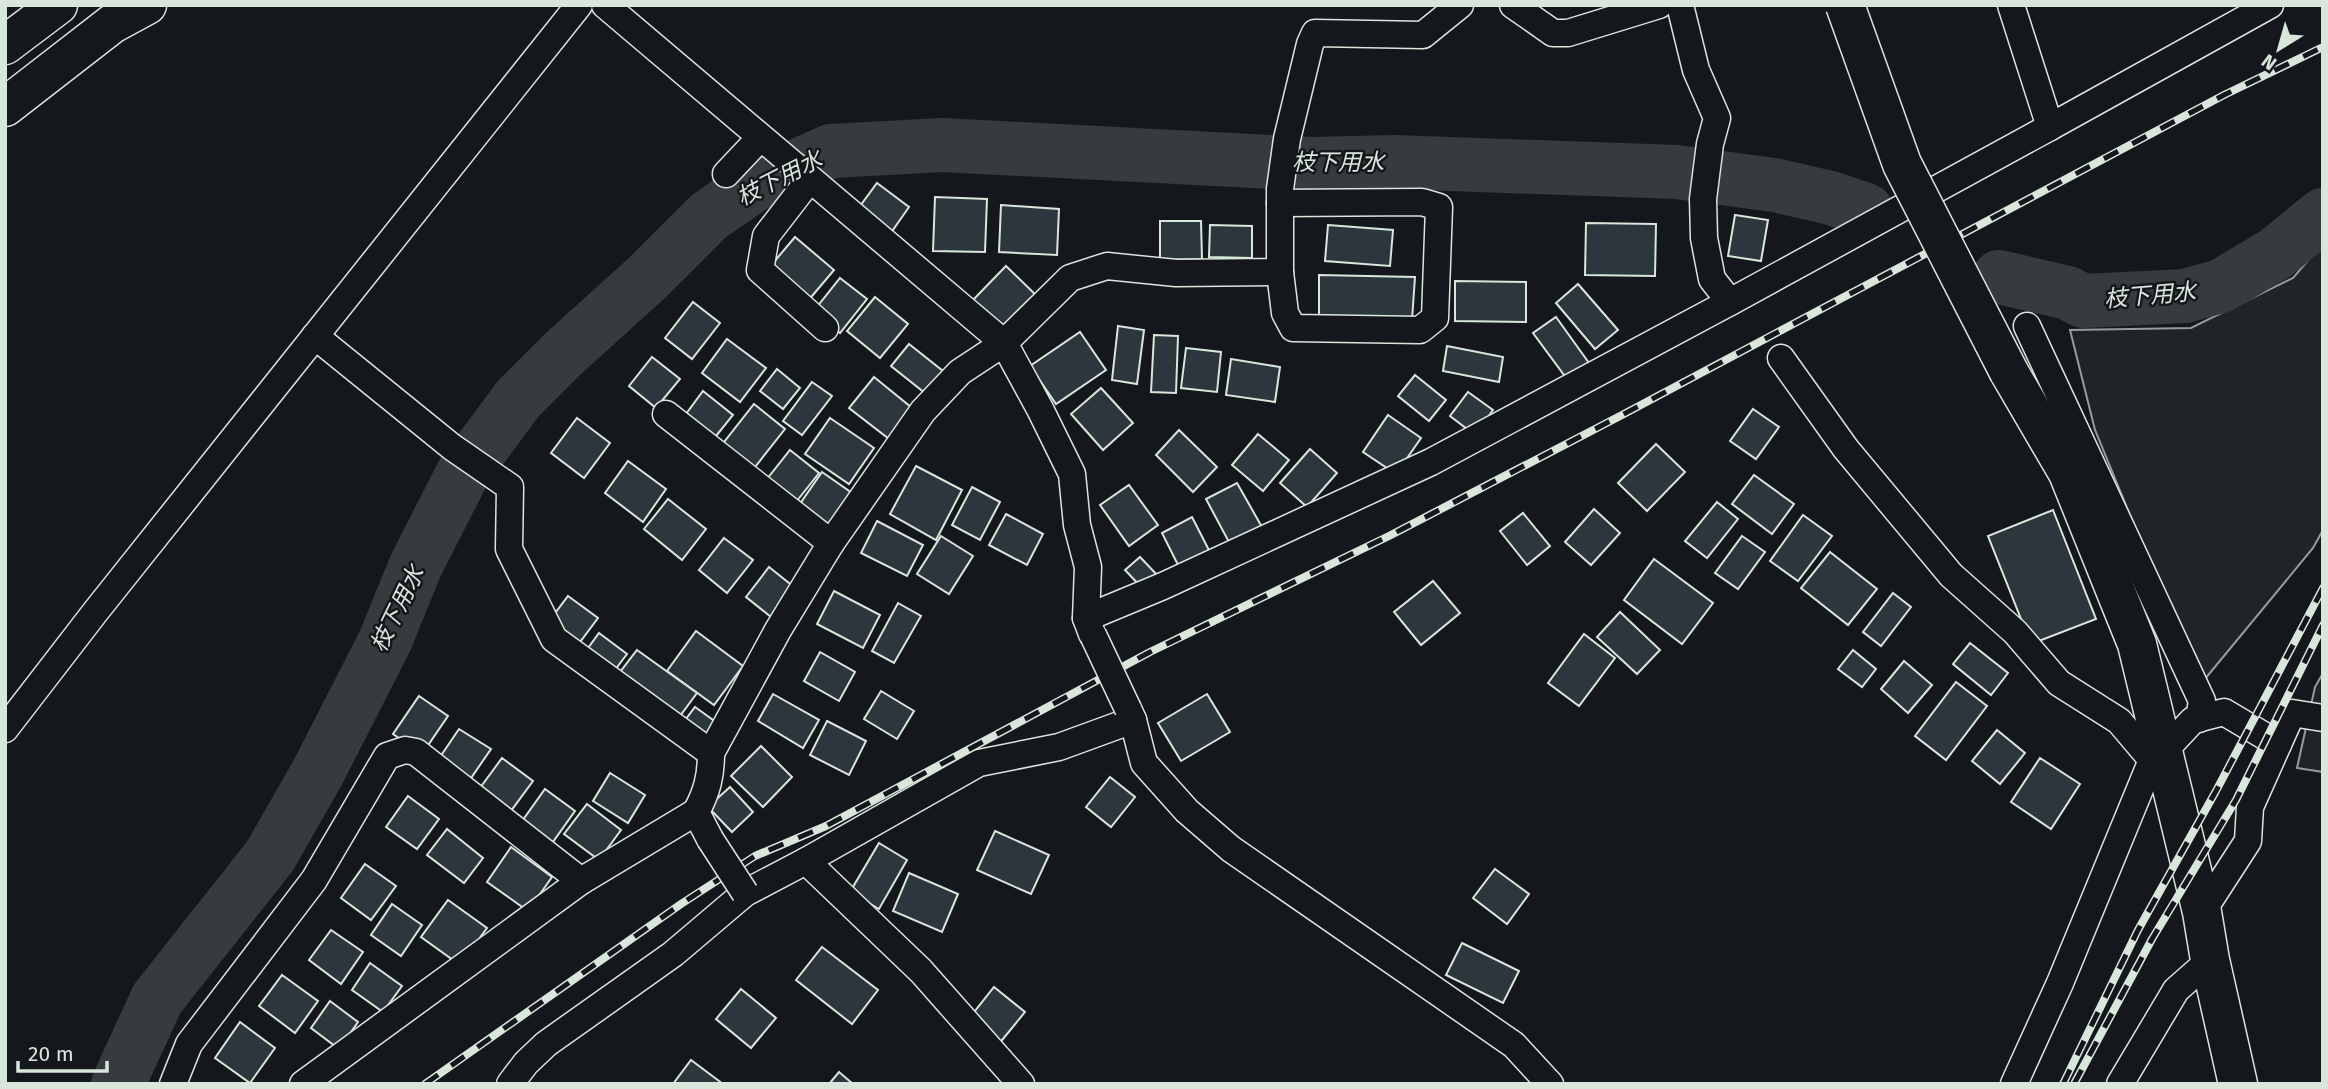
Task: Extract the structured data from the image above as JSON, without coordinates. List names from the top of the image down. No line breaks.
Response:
{"water":["枝下用水"],"scale_bar":"20 m","north":"bottom left"}
